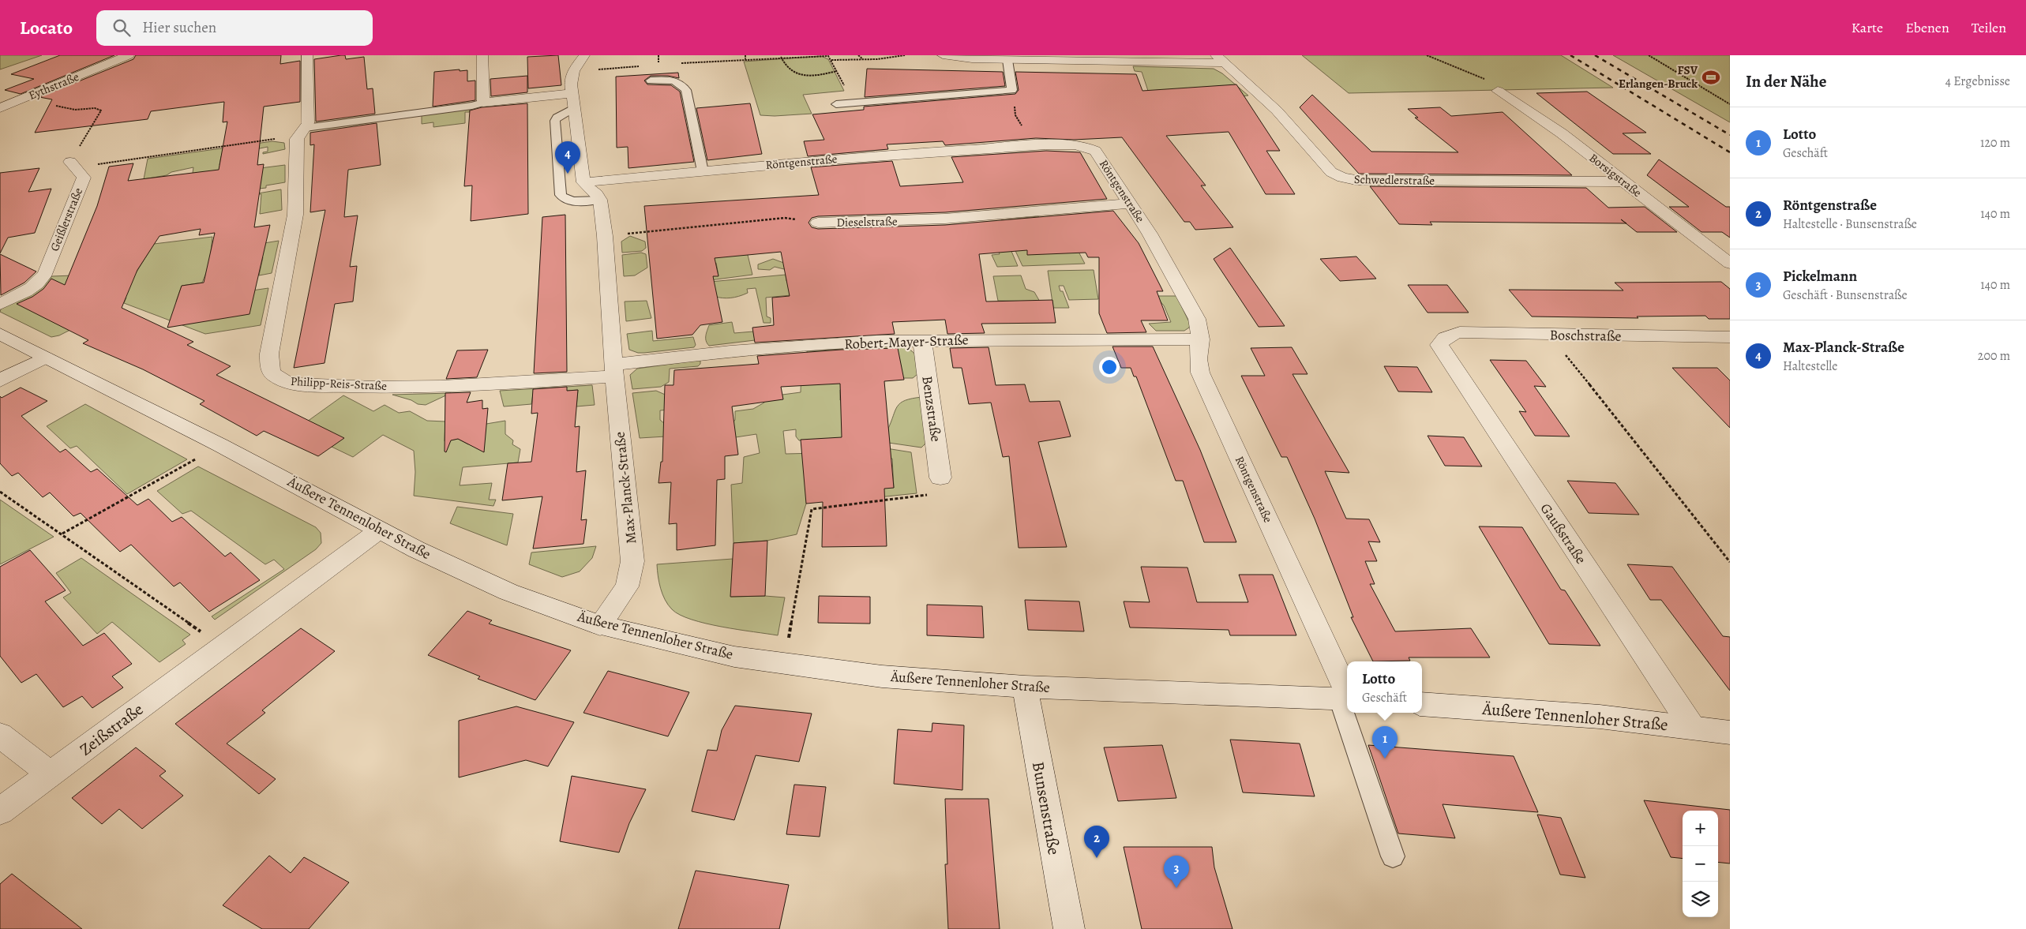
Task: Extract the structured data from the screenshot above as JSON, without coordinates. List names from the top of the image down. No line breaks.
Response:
{"streets":{"street":["Eythstraße","Röntgenstraße","Borsigstraße","Schwedlerstraße","Geißlerstraße","Dieselstraße","Boschstraße","Robert-Mayer-Straße","Philipp-Reis-Straße","Benzstraße","Max-Planck-Straße","Äußere Tennenloher Straße","Gaußstraße","Zeißstraße","Bunsenstraße"]},"crossings":[["Röntgenstraße","Dieselstraße"],["Röntgenstraße","Robert-Mayer-Straße"],["Röntgenstraße","Äußere Tennenloher Straße"],["Borsigstraße","Schwedlerstraße"],["Dieselstraße","Max-Planck-Straße"],["Boschstraße","Gaußstraße"],["Robert-Mayer-Straße","Philipp-Reis-Straße"],["Robert-Mayer-Straße","Benzstraße"],["Robert-Mayer-Straße","Max-Planck-Straße"],["Philipp-Reis-Straße","Max-Planck-Straße"],["Max-Planck-Straße","Äußere Tennenloher Straße"],["Äußere Tennenloher Straße","Gaußstraße"],["Äußere Tennenloher Straße","Zeißstraße"],["Äußere Tennenloher Straße","Bunsenstraße"]],"places":{"sports":["FSV Erlangen-Bruck"]},"page":{"header":"Locato","search":"Hier suchen","nav":["Karte","Ebenen","Teilen"],"heading":["In der Nähe","4 Ergebnisse"],"list":[{"mark":"1","name":"Lotto","note":"Geschäft","value":"120 m"},{"mark":"2","name":"Röntgenstraße","note":"Haltestelle · Bunsenstraße","value":"140 m"},{"mark":"3","name":"Pickelmann","note":"Geschäft · Bunsenstraße","value":"140 m"},{"mark":"4","name":"Max-Planck-Straße","note":"Haltestelle","value":"200 m"}],"pins":["4","1","2","3"],"popup":["Lotto","Geschäft"],"map_buttons":["+","−"]}}
